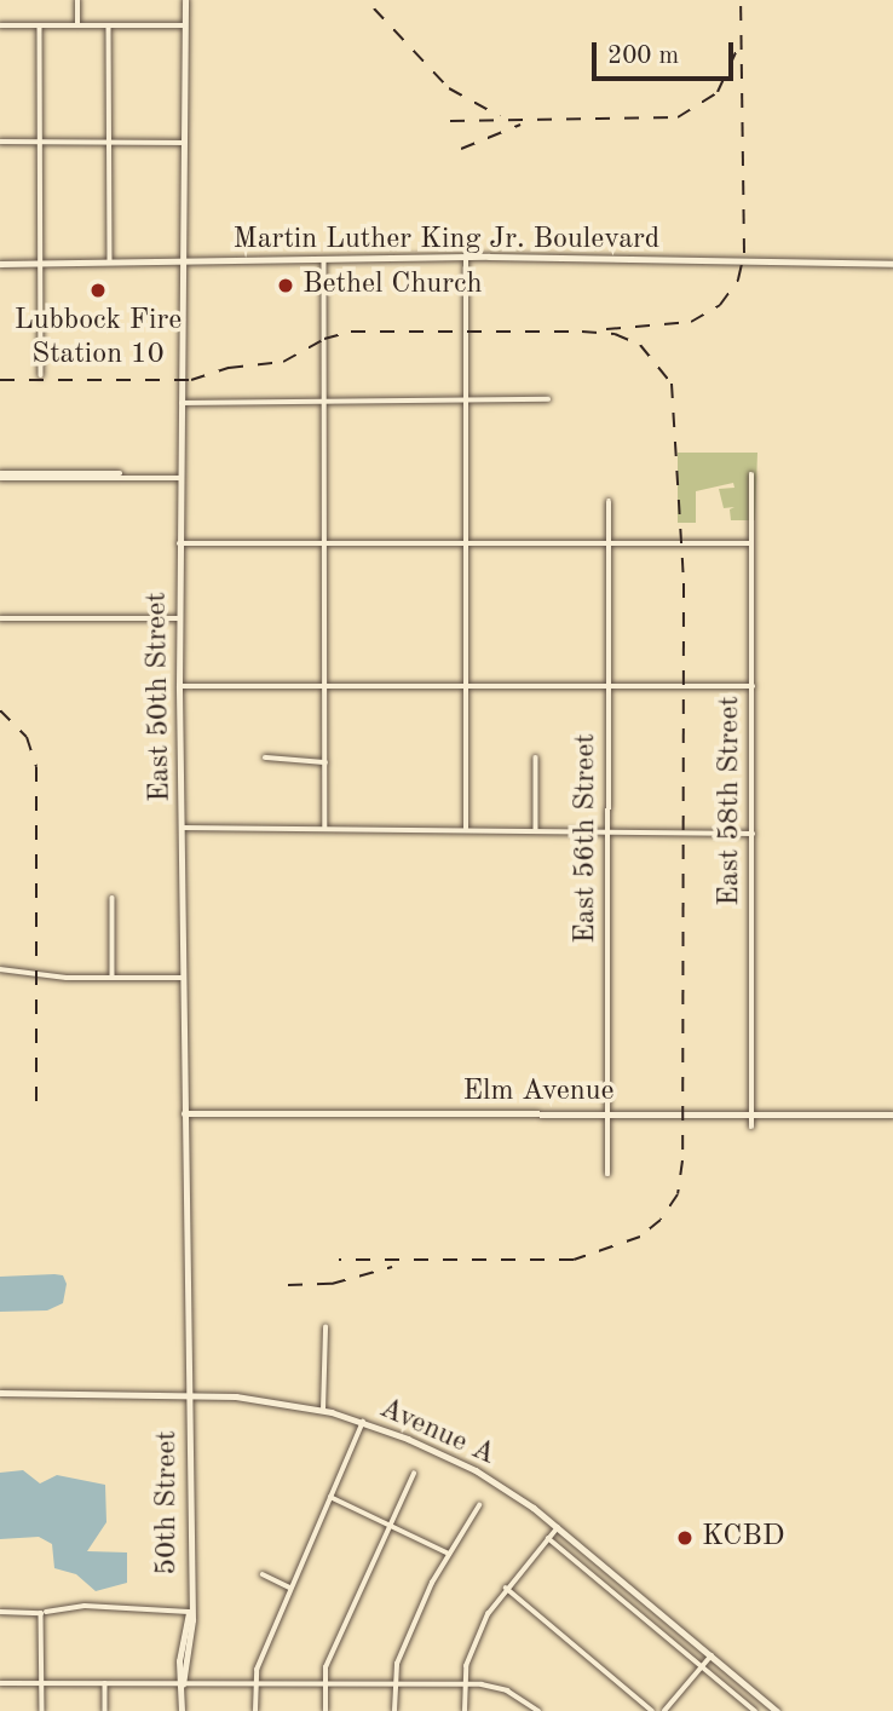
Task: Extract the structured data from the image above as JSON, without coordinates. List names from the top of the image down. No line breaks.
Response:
{"streets":{"main road":["Martin Luther King Jr. Boulevard","East 50th Street","Elm Avenue","Avenue A","50th Street"],"street":["East 58th Street","East 56th Street"]},"crossings":[["Martin Luther King Jr. Boulevard","East 50th Street"],["East 50th Street","Elm Avenue"],["East 50th Street","Avenue A"],["East 50th Street","50th Street"],["East 58th Street","Elm Avenue"],["East 56th Street","Elm Avenue"],["Avenue A","50th Street"]],"places":["Bethel Church","Lubbock Fire Station 10","KCBD"],"scale_bar":"200 m"}
